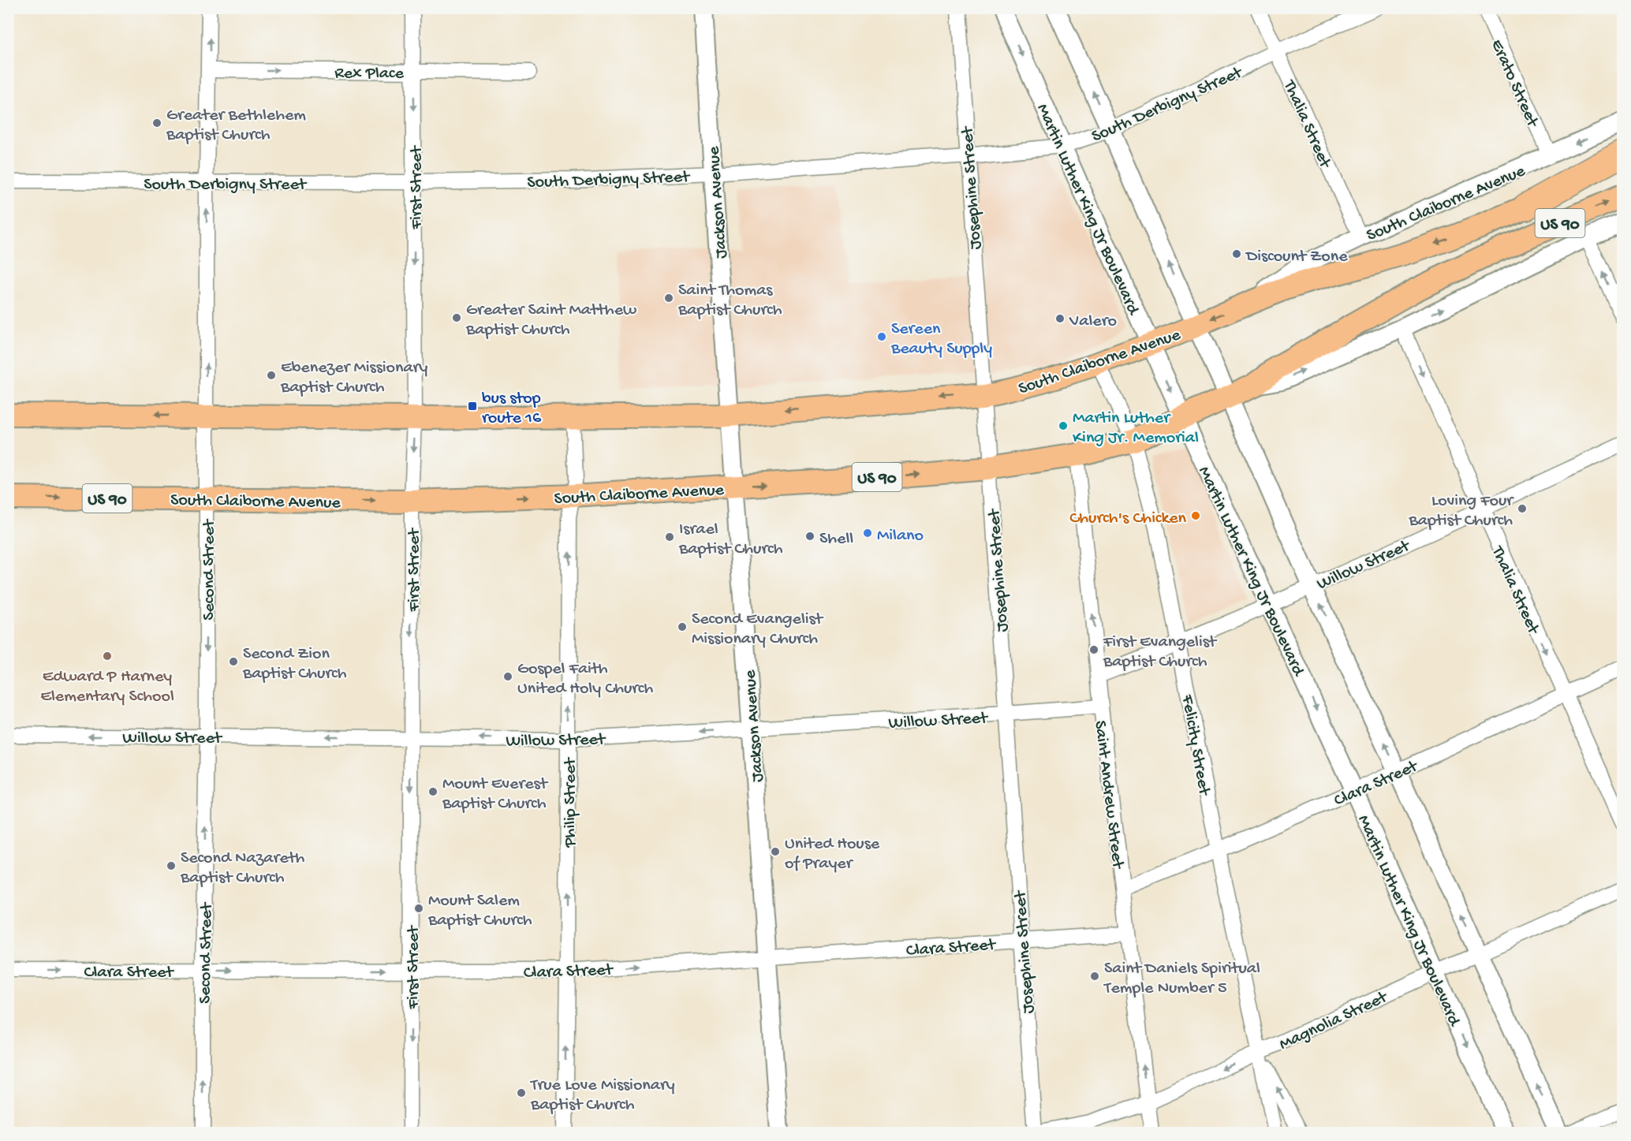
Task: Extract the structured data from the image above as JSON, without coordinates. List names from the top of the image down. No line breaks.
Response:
{"streets":{"main road":["South Claiborne Avenue","US 90"],"street":["Rex Place","Erato Street","South Derbigny Street","Thalia Street","First Street","Josephine Street","Jackson Avenue","Martin Luther King Jr Boulevard","Willow Street","Second Street","Felicity Street","Clara Street","Saint Andrew Street","Philip Street","Magnolia Street"]},"crossings":[["Rex Place","First Street"],["Rex Place","Second Street"],["Erato Street","South Claiborne Avenue"],["South Derbigny Street","Thalia Street"],["South Derbigny Street","First Street"],["South Derbigny Street","Josephine Street"],["South Derbigny Street","Jackson Avenue"],["South Derbigny Street","Martin Luther King Jr Boulevard"],["South Derbigny Street","Second Street"],["Thalia Street","South Claiborne Avenue"],["Thalia Street","Willow Street"],["Thalia Street","Clara Street"],["First Street","South Claiborne Avenue"],["First Street","Willow Street"],["First Street","Clara Street"],["Josephine Street","South Claiborne Avenue"],["Josephine Street","Willow Street"],["Josephine Street","Clara Street"],["Josephine Street","Magnolia Street"],["South Claiborne Avenue","Jackson Avenue"],["South Claiborne Avenue","Martin Luther King Jr Boulevard"],["South Claiborne Avenue","Second Street"],["South Claiborne Avenue","Felicity Street"],["South Claiborne Avenue","Saint Andrew Street"],["South Claiborne Avenue","Philip Street"],["Jackson Avenue","Willow Street"],["Jackson Avenue","Clara Street"],["Martin Luther King Jr Boulevard","Willow Street"],["Martin Luther King Jr Boulevard","Clara Street"],["Martin Luther King Jr Boulevard","Magnolia Street"],["Willow Street","Second Street"],["Willow Street","Felicity Street"],["Willow Street","Saint Andrew Street"],["Willow Street","Philip Street"],["Second Street","Clara Street"],["Felicity Street","Clara Street"],["Felicity Street","Magnolia Street"],["Clara Street","Saint Andrew Street"],["Clara Street","Philip Street"],["Saint Andrew Street","Magnolia Street"]],"one_way":["Rex Place","Thalia Street","First Street","Willow Street","Clara Street","Saint Andrew Street","Philip Street"],"places":{"other":["Greater Bethlehem Baptist Church","Discount Zone","Saint Thomas Baptist Church","Greater Saint Matthew Baptist Church","Valero","Sereen Beauty Supply","Ebenezer Missionary Baptist Church","Martin Luther King Jr. Memorial","Loving Four Baptist Church","Church's Chicken","Milano","Shell","Israel Baptist Church","Second Evangelist Missionary Church","First Evangelist Baptist Church","Edward P Harney Elementary School","Second Zion Baptist Church","Gospel Faith United Holy Church","Mount Everest Baptist Church","United House of Prayer","Second Nazareth Baptist Church","Mount Salem Baptist Church","Saint Daniels Spiritual Temple Number 5","True Love Missionary Baptist Church"],"transit":["bus stop route 16"]}}
